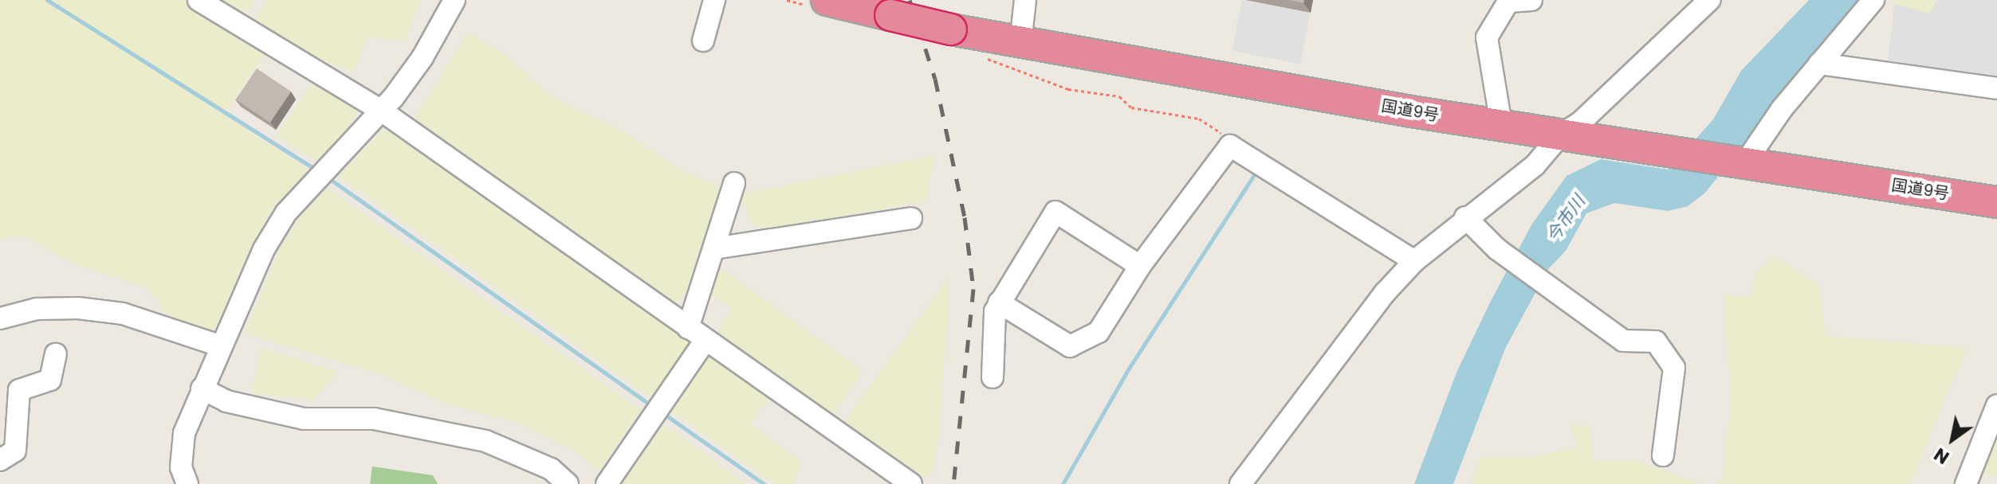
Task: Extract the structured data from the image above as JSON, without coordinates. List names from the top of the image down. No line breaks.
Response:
{"streets":{"highway":["国道9号"]},"water":["今市川"],"north":"bottom left"}
